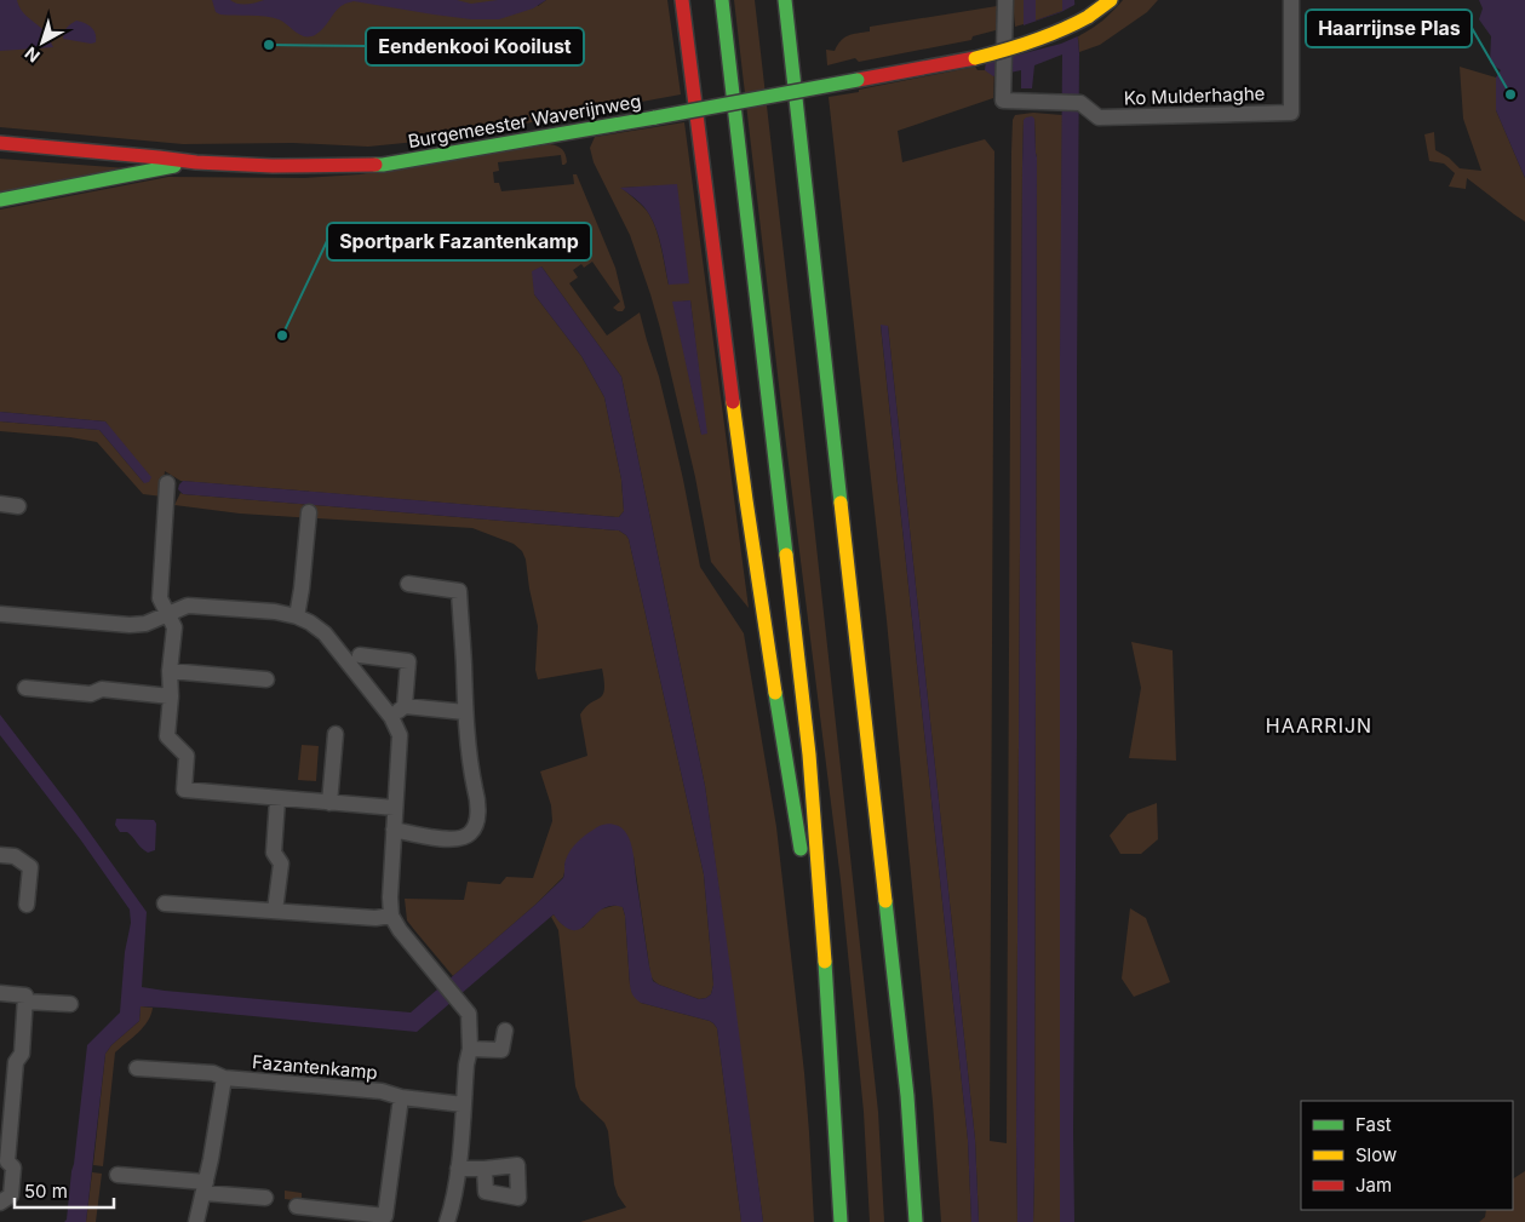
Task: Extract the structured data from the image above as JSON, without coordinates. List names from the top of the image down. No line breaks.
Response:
{"streets":{"main road":["Burgemeester Waverijnweg"],"street":["Ko Mulderhaghe","Fazantenkamp"]},"districts":["HAARRIJN"],"places":["Eendenkooi Kooilust","Haarrijnse Plas","Sportpark Fazantenkamp"],"legend":["Fast","Slow","Jam"],"scale_bar":"50 m","north":"bottom left"}
